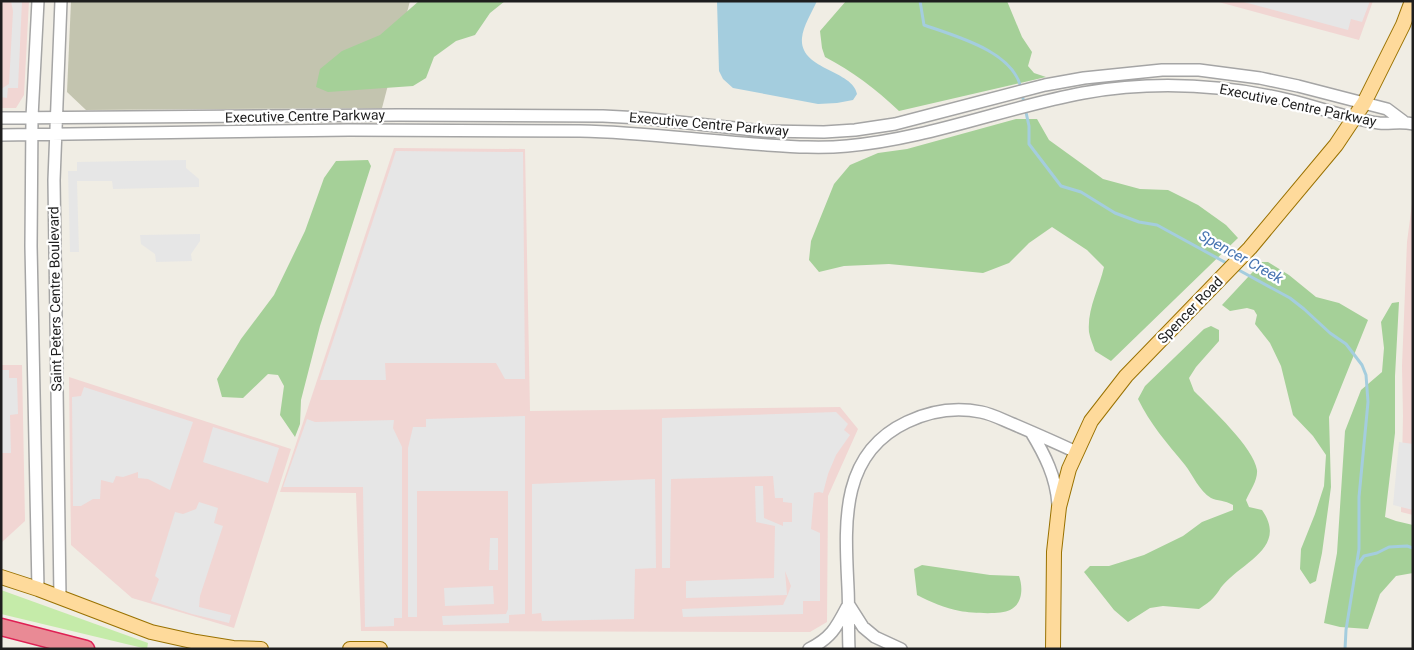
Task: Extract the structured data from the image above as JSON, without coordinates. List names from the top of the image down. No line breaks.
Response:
{"streets":{"main road":["Spencer Road"],"street":["Executive Centre Parkway","Saint Peters Centre Boulevard"]},"crossings":[["Executive Centre Parkway","Saint Peters Centre Boulevard"],["Executive Centre Parkway","Spencer Road"]],"water":["Spencer Creek"]}
